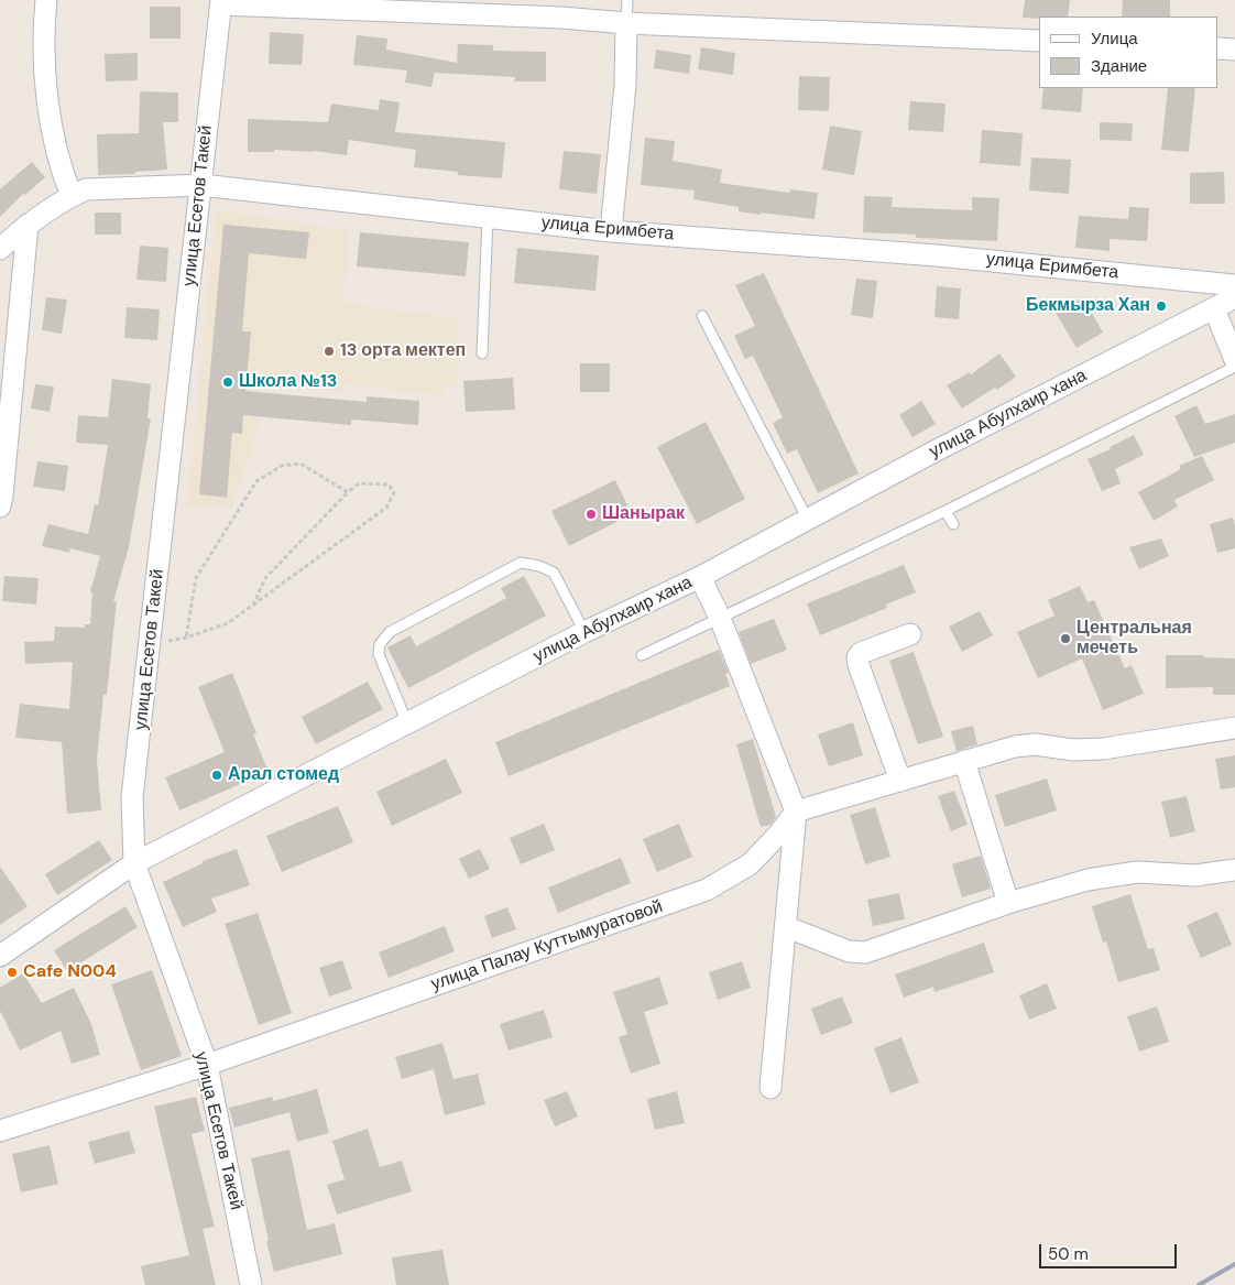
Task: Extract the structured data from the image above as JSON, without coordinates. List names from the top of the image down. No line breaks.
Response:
{"streets":{"street":["улица Есетов Такей","улица Еримбета","улица Абулхаир хана","улица Палау Куттымуратовой"]},"crossings":[["улица Есетов Такей","улица Еримбета"],["улица Есетов Такей","улица Абулхаир хана"],["улица Есетов Такей","улица Палау Куттымуратовой"]],"places":["Бекмырза Хан","13 орта мектеп","Школа №13","Шанырак","Центральная мечеть","Арал стомед","Cafe N004"],"legend":["Улица","Здание"],"scale_bar":"50 m"}
